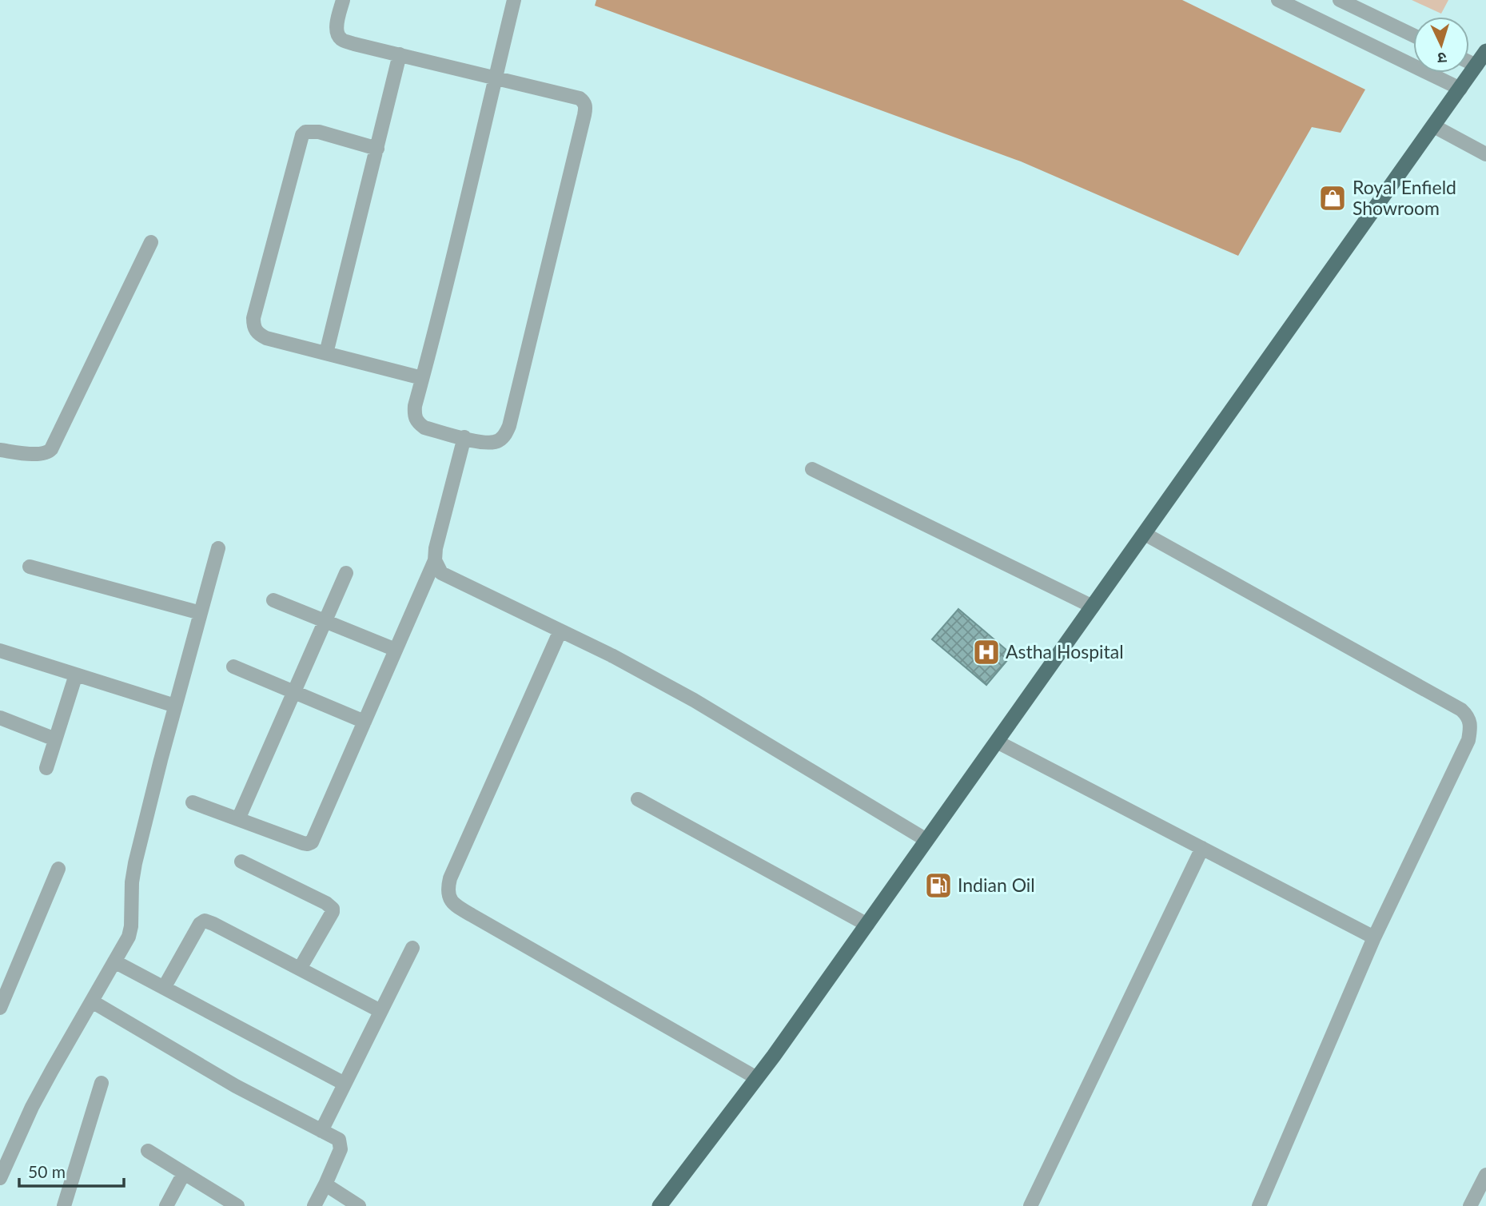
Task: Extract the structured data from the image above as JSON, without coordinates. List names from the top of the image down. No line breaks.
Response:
{"places":{"shop":["Royal Enfield Showroom"],"hospital":["Astha Hospital"],"fuel station":["Indian Oil"]},"scale_bar":"50 m","north":"bottom"}
